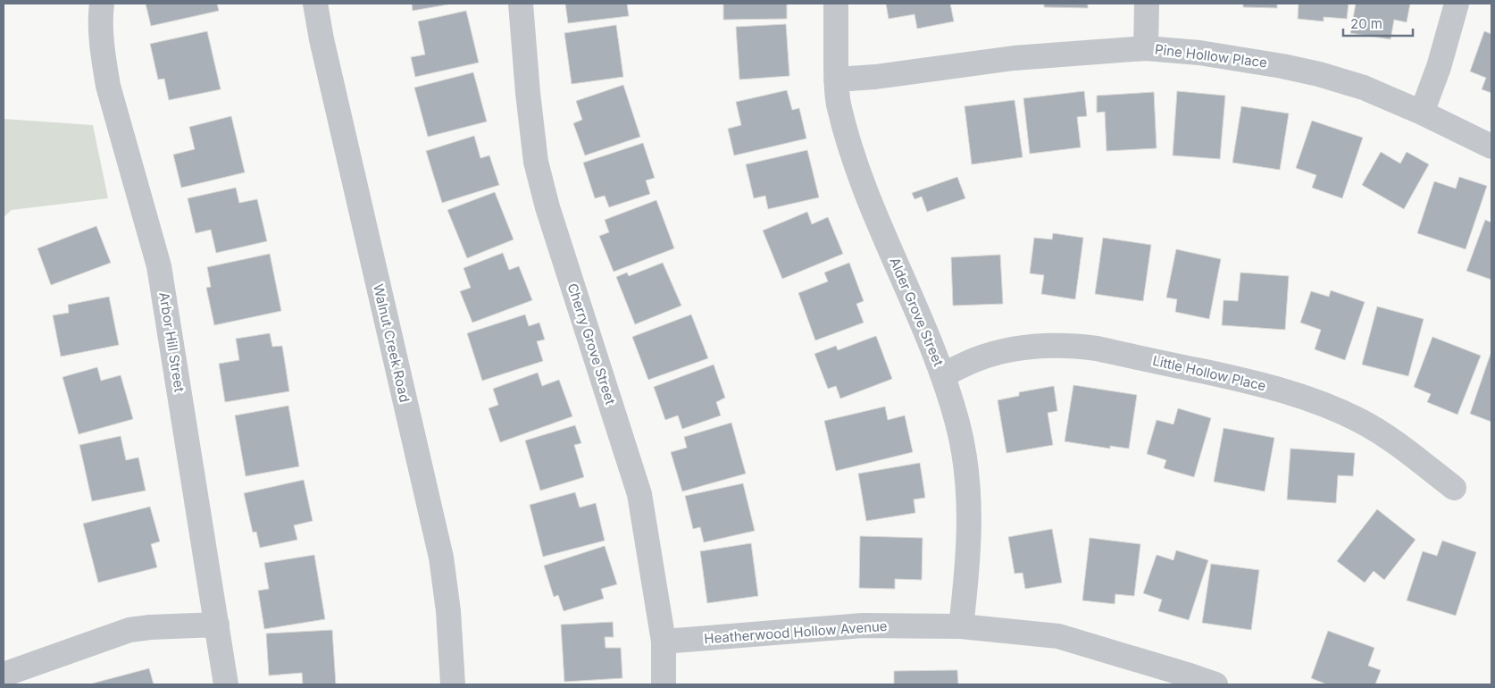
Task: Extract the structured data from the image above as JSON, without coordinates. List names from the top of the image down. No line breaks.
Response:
{"streets":{"street":["Pine Hollow Place","Alder Grove Street","Arbor Hill Street","Walnut Creek Road","Cherry Grove Street","Little Hollow Place","Heatherwood Hollow Avenue"]},"crossings":[["Pine Hollow Place","Alder Grove Street"],["Alder Grove Street","Little Hollow Place"],["Alder Grove Street","Heatherwood Hollow Avenue"],["Cherry Grove Street","Heatherwood Hollow Avenue"]],"scale_bar":"20 m"}
